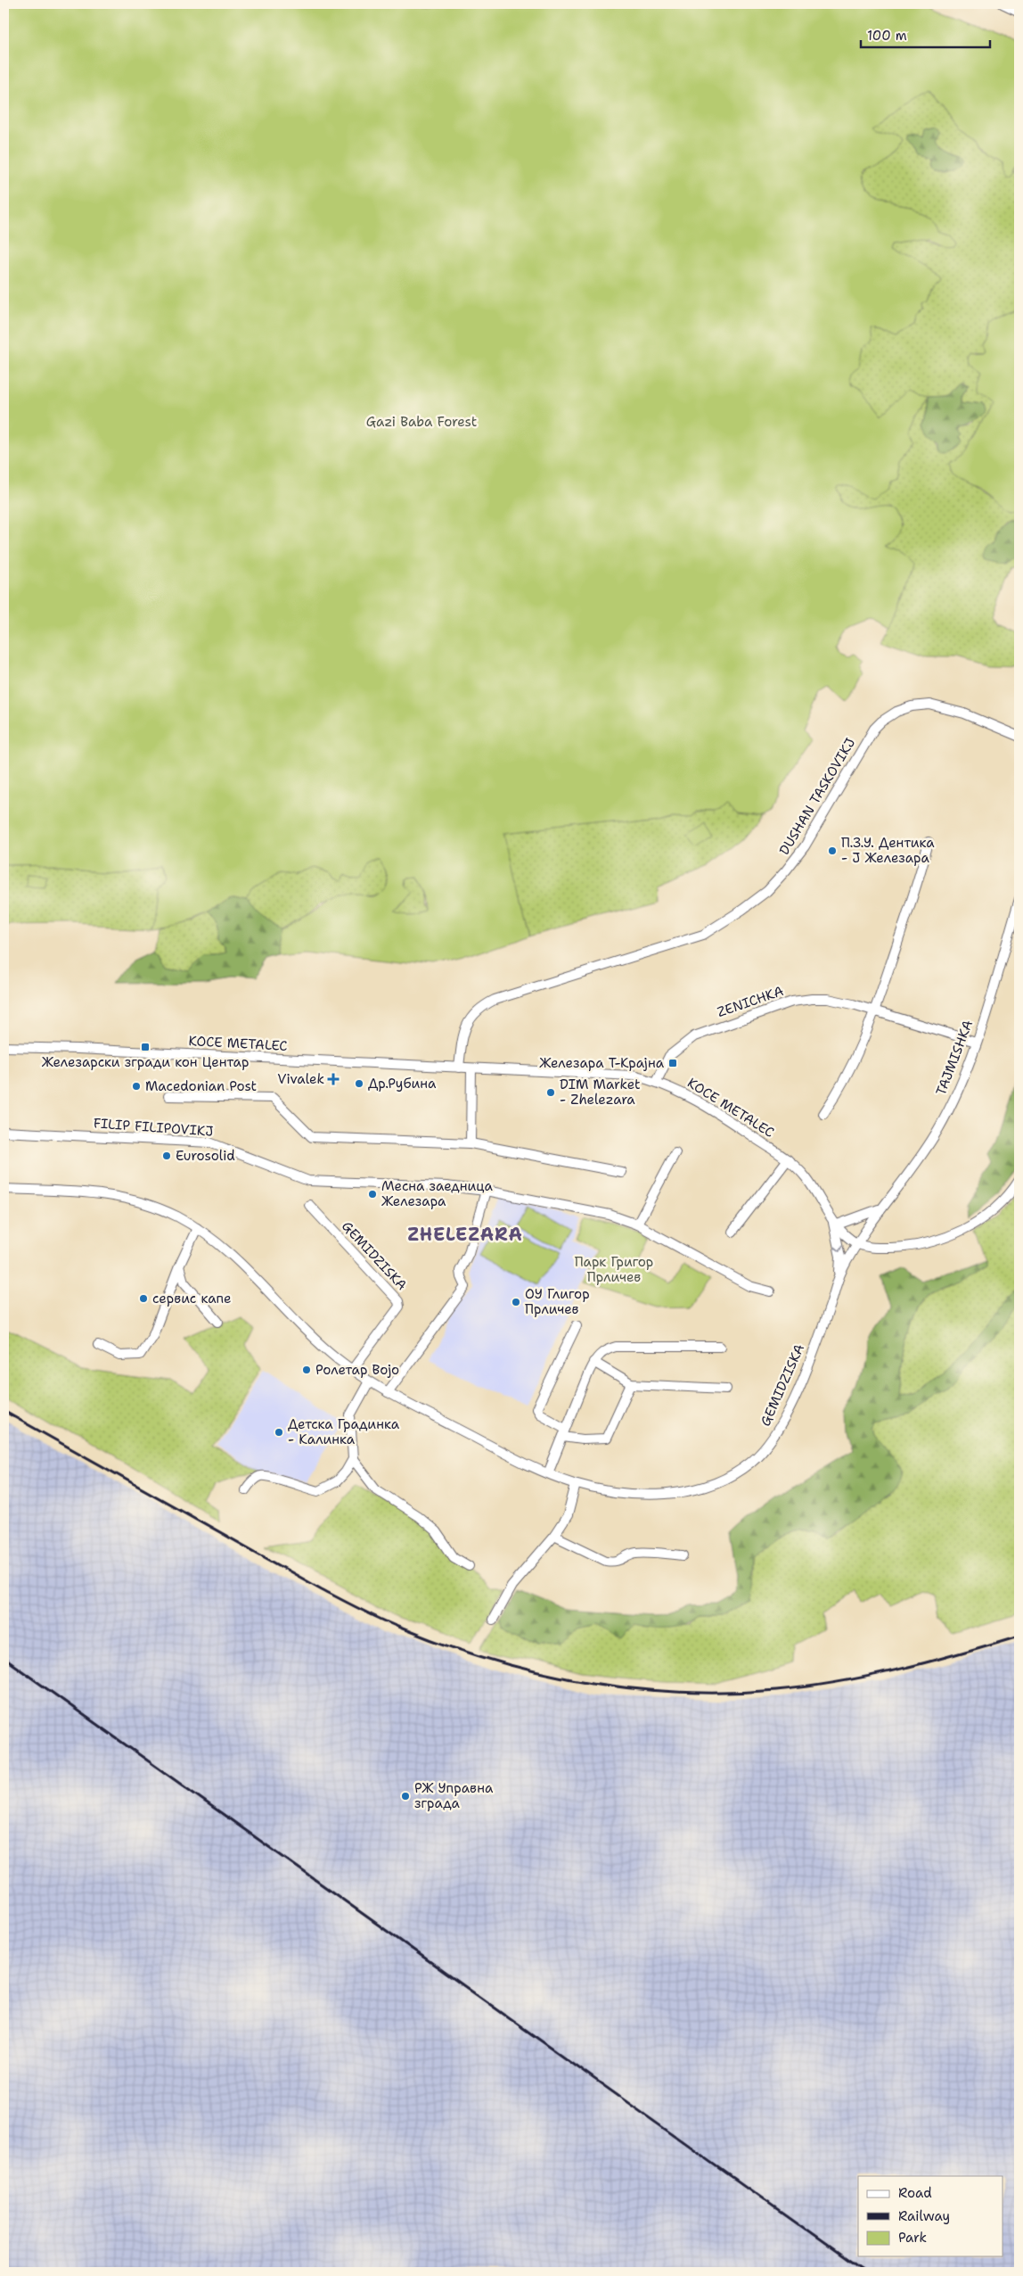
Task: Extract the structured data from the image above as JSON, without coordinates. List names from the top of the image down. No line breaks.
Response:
{"streets":{"street":["DUSHAN TASKOVIKJ","ZENICHKA","KOCE METALEC","TAJMISHKA","FILIP FILIPOVIKJ","GEMIDZISKA"]},"crossings":[["DUSHAN TASKOVIKJ","KOCE METALEC"],["ZENICHKA","KOCE METALEC"],["ZENICHKA","TAJMISHKA"],["KOCE METALEC","TAJMISHKA"],["KOCE METALEC","GEMIDZISKA"],["TAJMISHKA","GEMIDZISKA"]],"districts":["ZHELEZARA"],"parks":["Gazi Baba Forest","Парк Григор Прличев"],"places":{"other":["П.З.У. Дентика - Ј Железара","Др.Рубина","Macedonian Post","DIM Market - Zhelezara","Eurosolid","Месна заедница Железара","сервис капе","ОУ Глигор Прличев","Ролетар Војо","Детска Градинка - Калинка","РЖ Управна зграда"],"transit":["Железарски згради кон Центар","Железара Т-Крајна"],"health":["Vivalek"]},"legend":["Road","Railway","Park"],"scale_bar":"100 m"}
